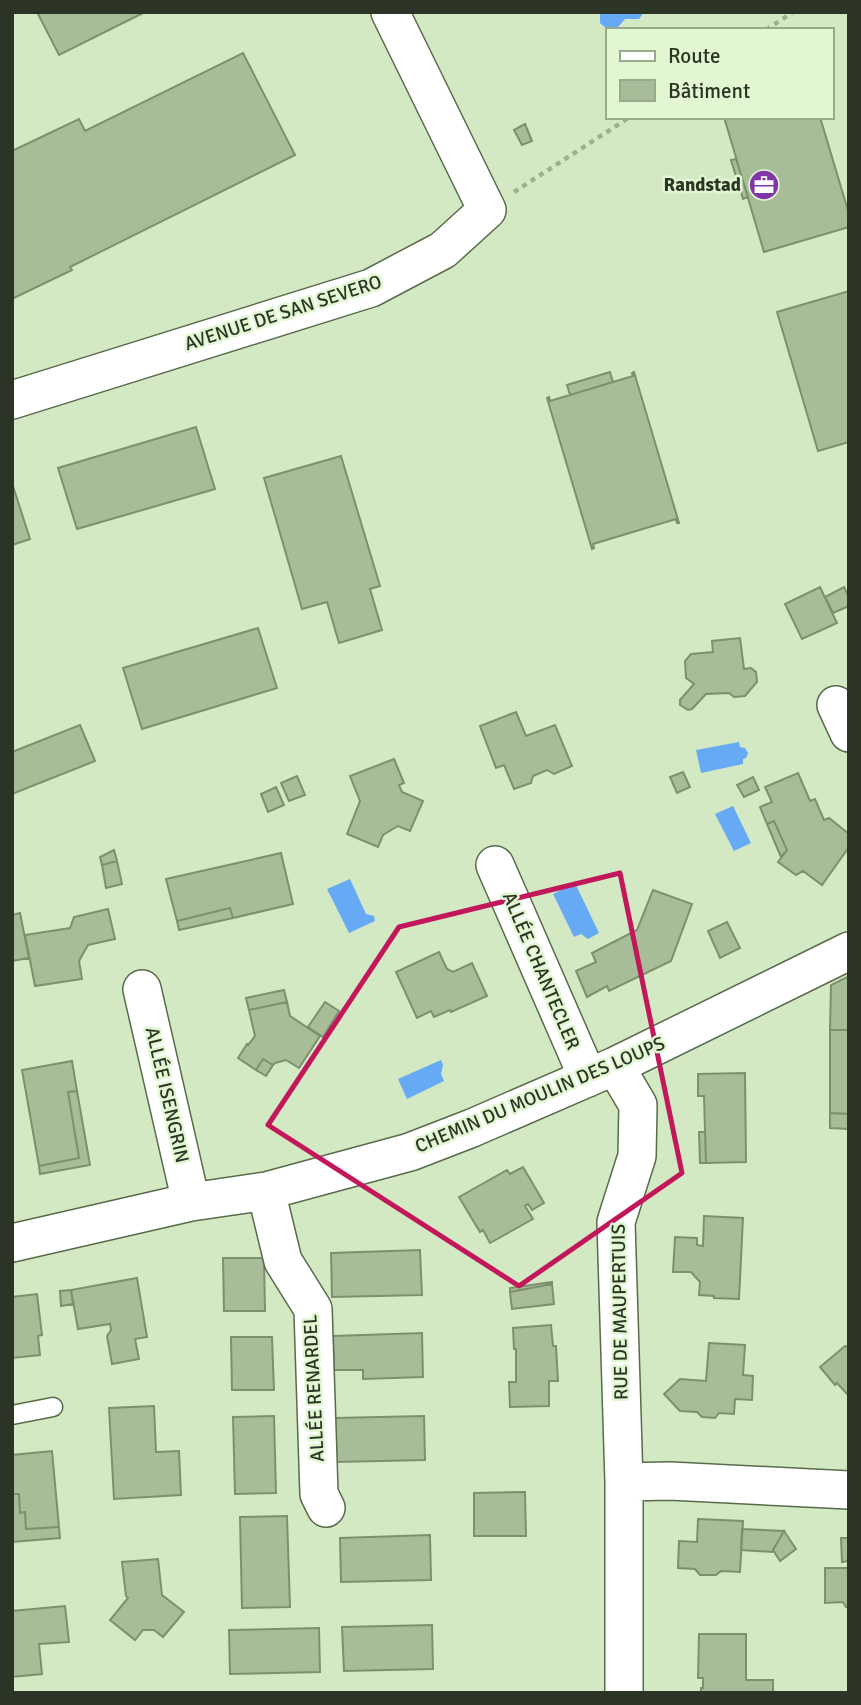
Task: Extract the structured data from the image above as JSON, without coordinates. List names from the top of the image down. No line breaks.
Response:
{"streets":{"street":["AVENUE DE SAN SEVERO","ALLÉE CHANTECLER","ALLÉE ISENGRIN","CHEMIN DU MOULIN DES LOUPS","RUE DE MAUPERTUIS","ALLÉE RENARDEL"]},"crossings":[["ALLÉE CHANTECLER","CHEMIN DU MOULIN DES LOUPS"],["ALLÉE CHANTECLER","RUE DE MAUPERTUIS"],["ALLÉE ISENGRIN","CHEMIN DU MOULIN DES LOUPS"],["CHEMIN DU MOULIN DES LOUPS","RUE DE MAUPERTUIS"],["CHEMIN DU MOULIN DES LOUPS","ALLÉE RENARDEL"]],"places":{"office":["Randstad"]},"legend":["Route","Bâtiment"]}
